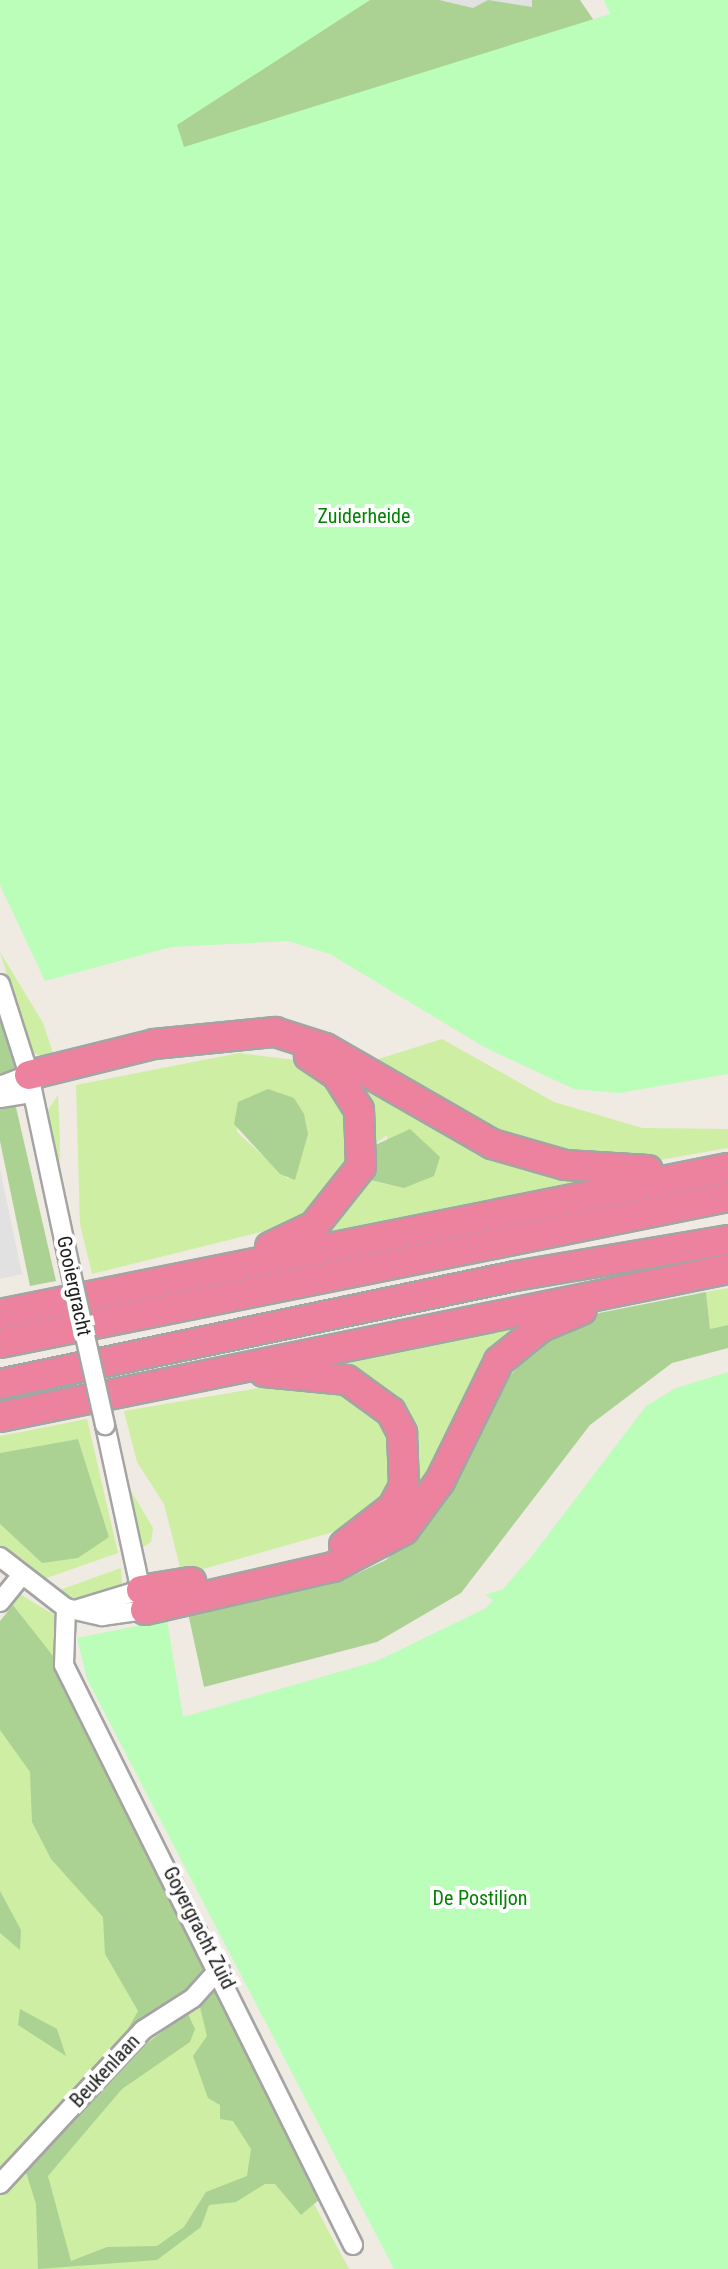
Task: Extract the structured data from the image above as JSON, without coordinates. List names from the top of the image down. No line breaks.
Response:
{"streets":{"street":["Gooiergracht","Goyergracht Zuid","Beukenlaan"]},"crossings":[["Goyergracht Zuid","Beukenlaan"]],"parks":["Zuiderheide","De Postiljon"]}
